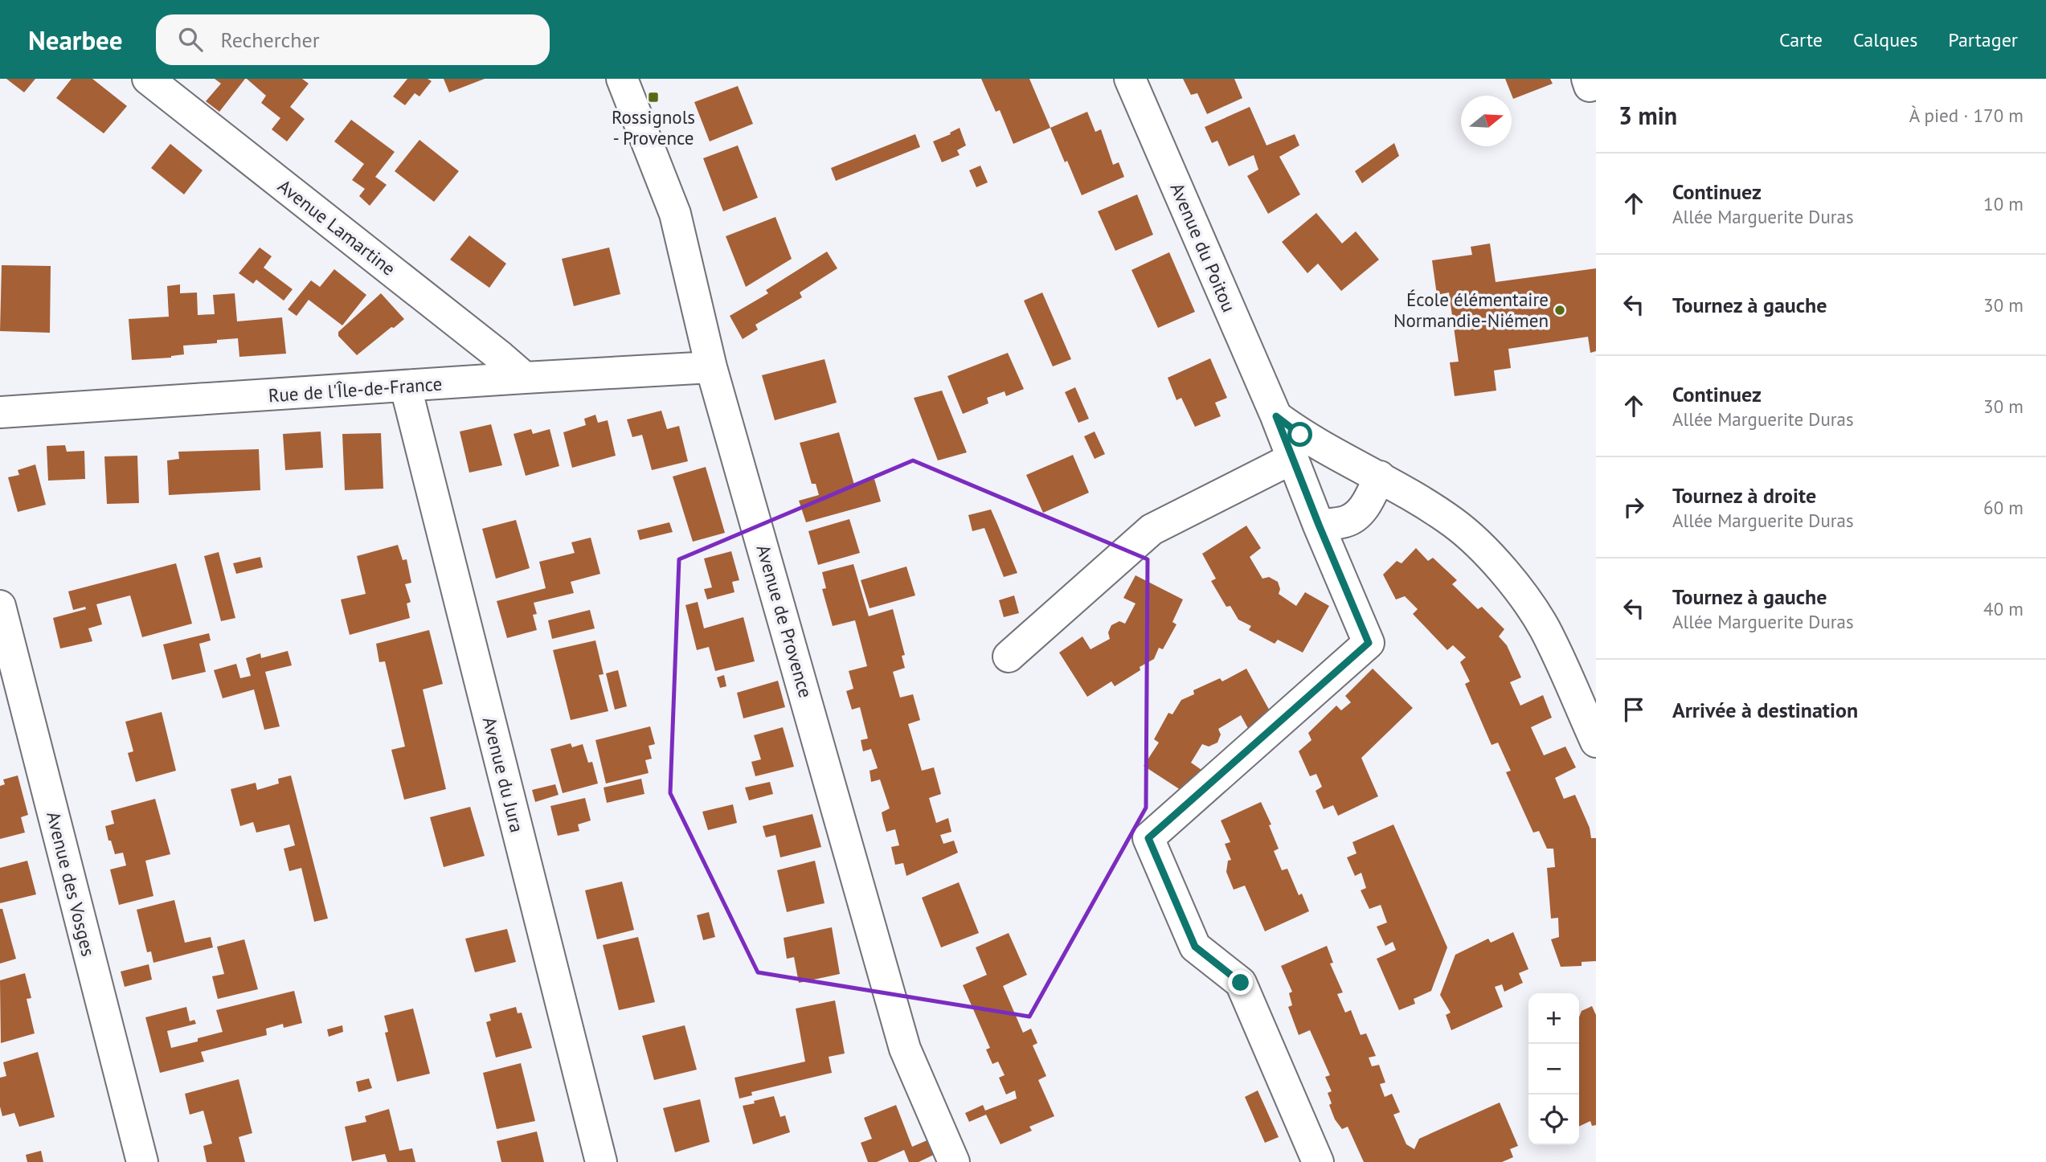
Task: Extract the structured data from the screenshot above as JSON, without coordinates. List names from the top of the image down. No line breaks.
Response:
{"streets":{"street":["Avenue Lamartine","Avenue du Poitou","Rue de l'Île-de-France","Avenue de Provence","Avenue du Jura","Avenue des Vosges"]},"crossings":[["Avenue Lamartine","Rue de l'Île-de-France"],["Rue de l'Île-de-France","Avenue de Provence"],["Rue de l'Île-de-France","Avenue du Jura"]],"places":{"transit":["Rossignols - Provence"],"other":["École élémentaire Normandie-Niémen"]},"north":"right","page":{"header":"Nearbee","search":"Rechercher","nav":["Carte","Calques","Partager"],"heading":["3 min","À pied · 170 m"],"list":[["Continuez","Allée Marguerite Duras","10 m"],["Tournez à gauche","30 m"],["Continuez","Allée Marguerite Duras","30 m"],["Tournez à droite","Allée Marguerite Duras","60 m"],["Tournez à gauche","Allée Marguerite Duras","40 m"],"Arrivée à destination"],"map_buttons":["+","−"]}}
